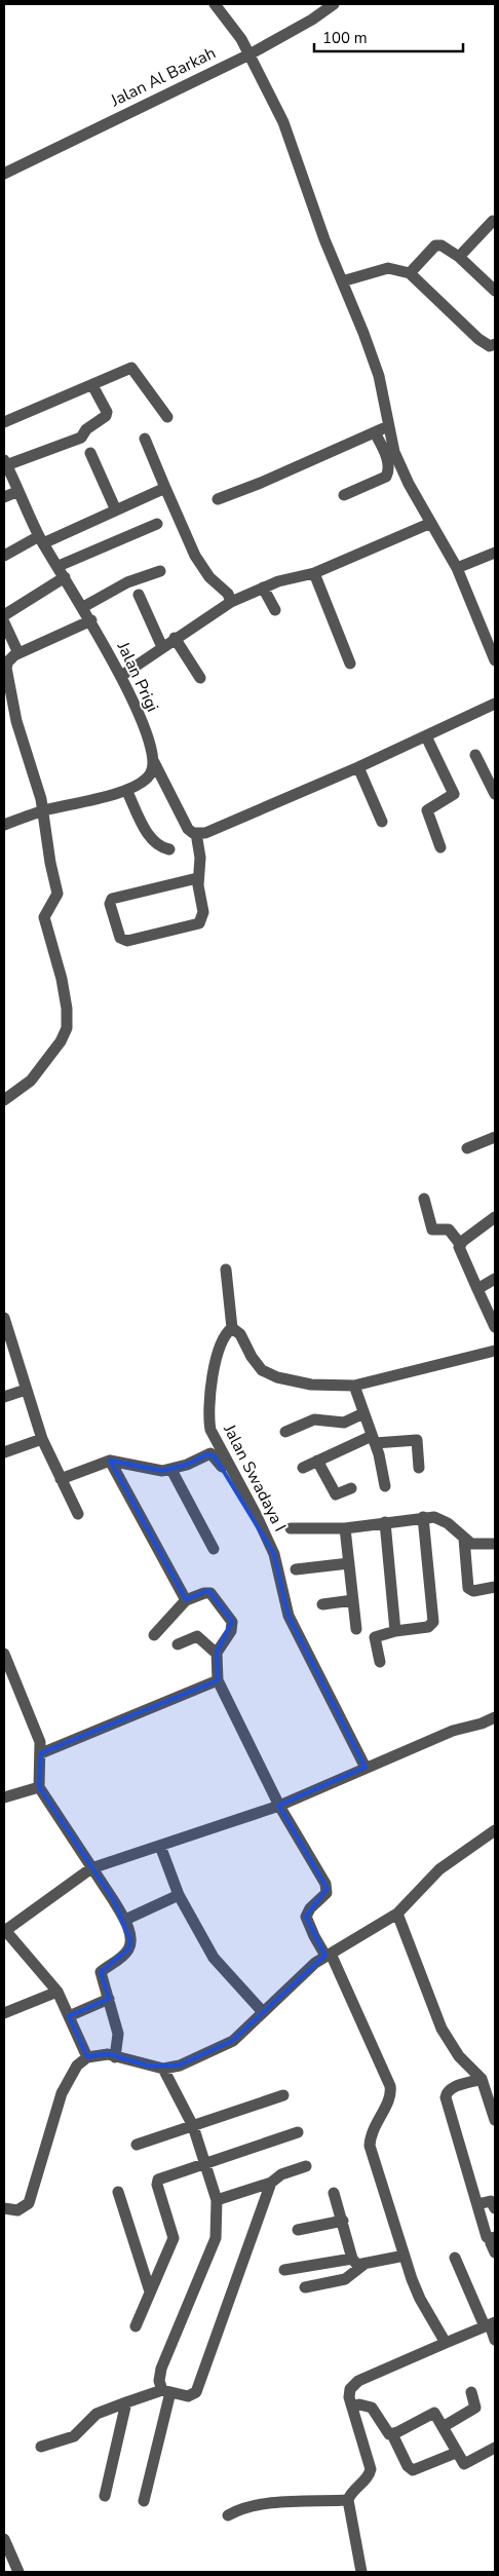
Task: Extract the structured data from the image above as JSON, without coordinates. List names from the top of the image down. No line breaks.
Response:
{"streets":{"street":["Jalan Al Barkah","Jalan Prigi","Jalan Swadaya I"]},"scale_bar":"100 m"}
